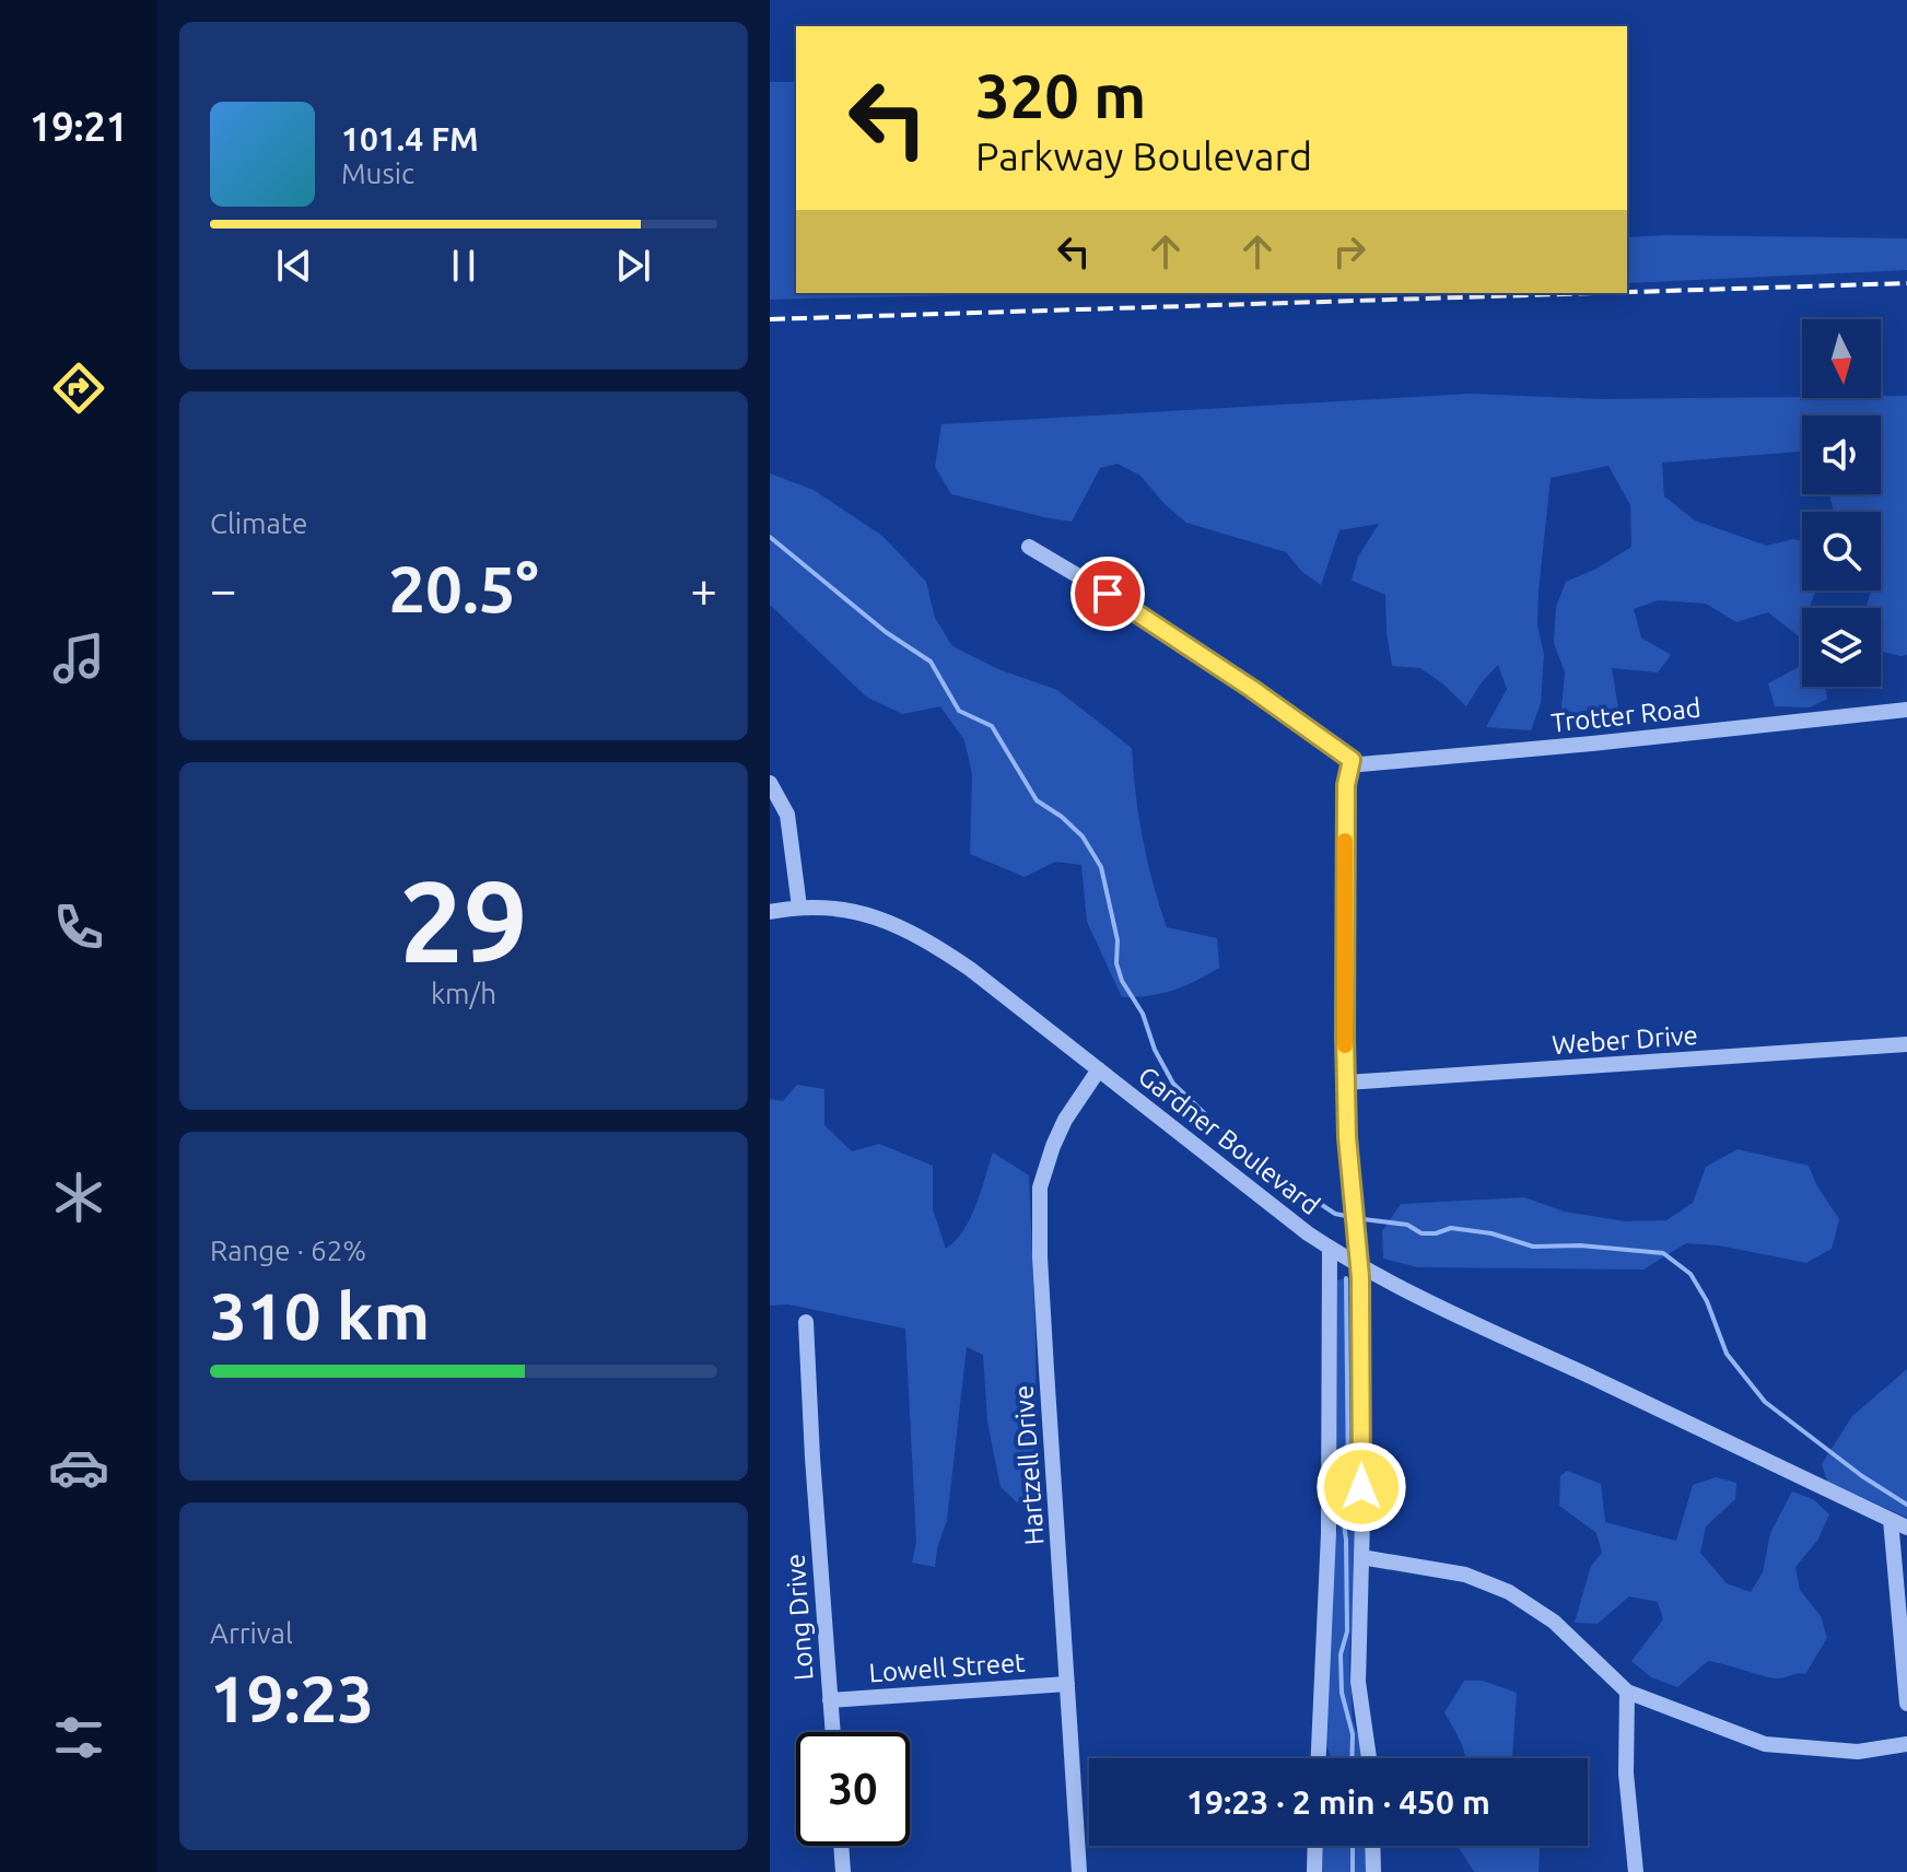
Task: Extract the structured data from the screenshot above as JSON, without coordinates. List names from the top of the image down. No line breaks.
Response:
{"streets":{"street":["Trotter Road","Weber Drive","Gardner Boulevard","Hartzell Drive","Long Drive","Lowell Street"]},"crossings":[["Gardner Boulevard","Hartzell Drive"],["Hartzell Drive","Lowell Street"],["Long Drive","Lowell Street"]],"north":"bottom","page":{"tabs":"19:21","turn":["320 m","Parkway Boulevard"],"song":["101.4 FM","Music"],"tile":["Climate",["29","km/h"],["Range · 62%","310 km"],["Arrival","19:23"]],"heat":["−","20.5°","+"],"limit":"30","trip":"19:23 · 2 min · 450 m"}}
